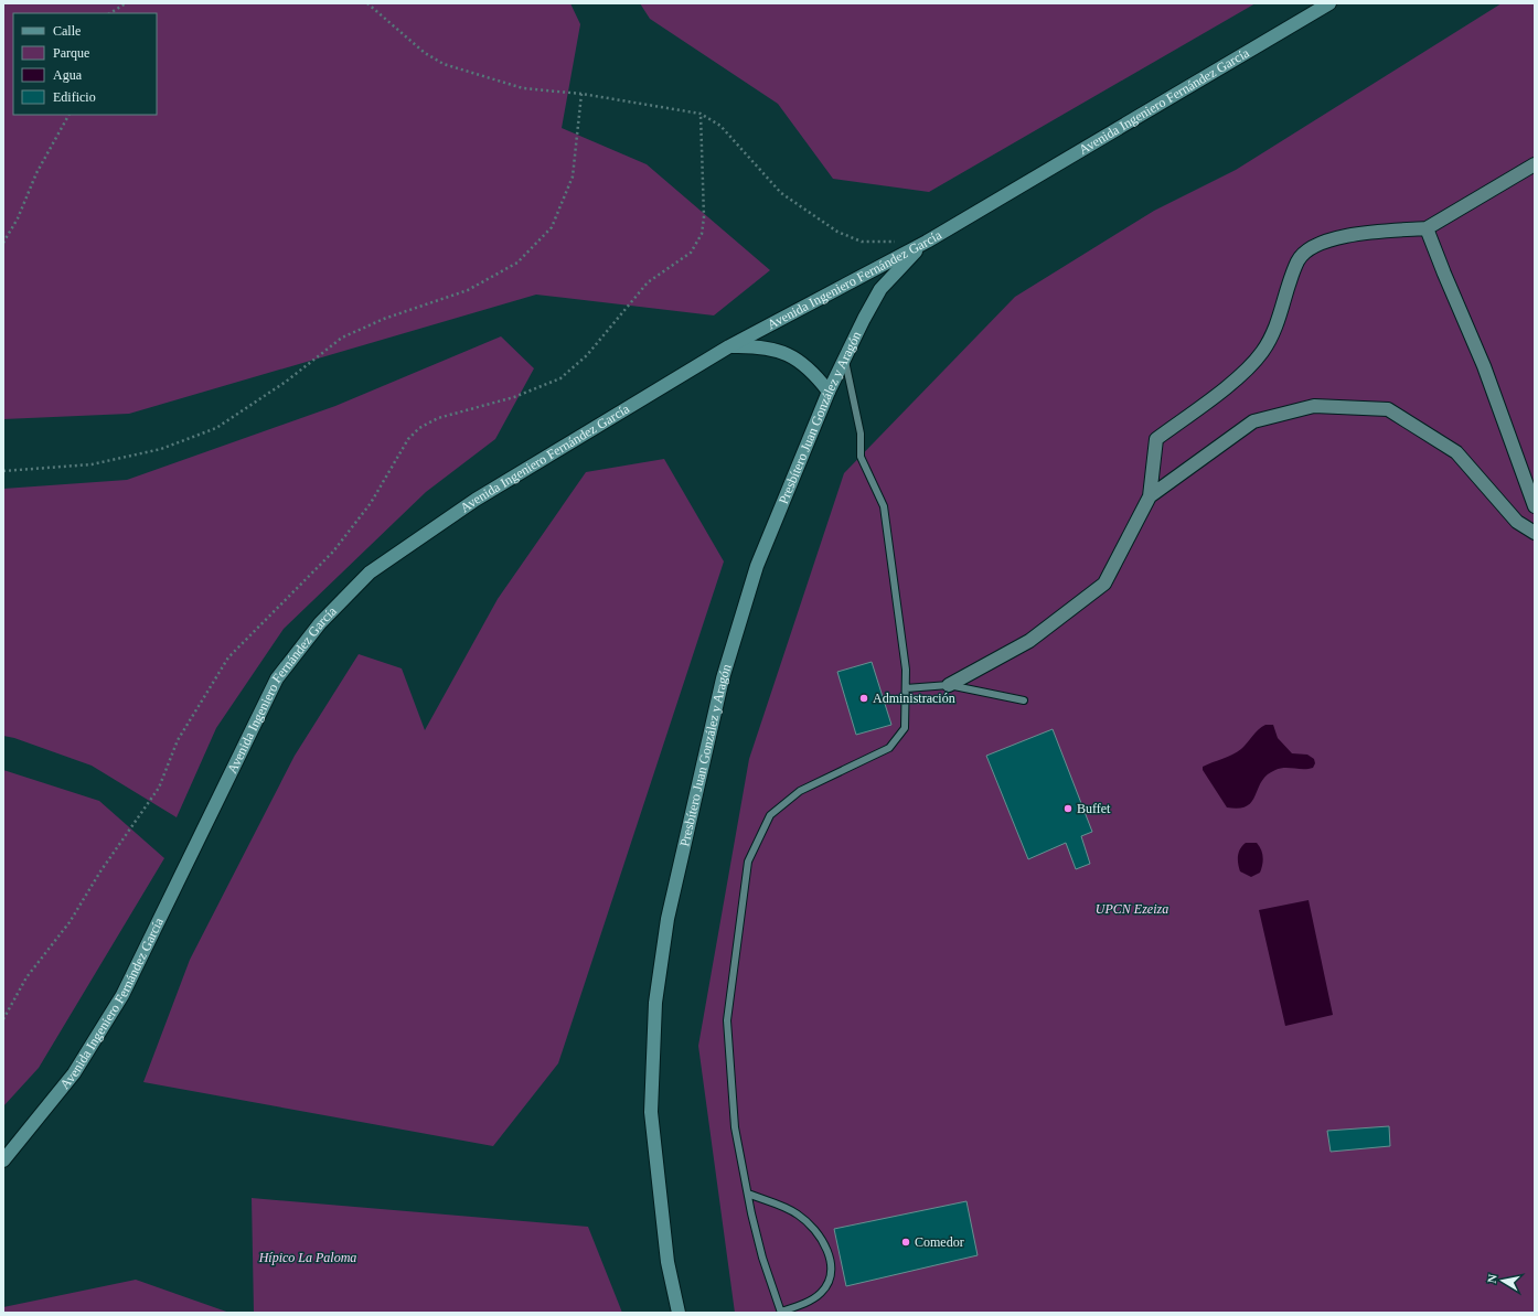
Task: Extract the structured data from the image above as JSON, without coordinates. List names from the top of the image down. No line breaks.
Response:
{"streets":{"street":["Avenida Ingeniero Fernández García","Presbítero Juan González y Aragón"]},"crossings":[["Avenida Ingeniero Fernández García","Presbítero Juan González y Aragón"]],"parks":["UPCN Ezeiza","Hípico La Paloma"],"places":["Administración","Buffet","Comedor"],"legend":["Calle","Parque","Agua","Edificio"],"north":"left"}
